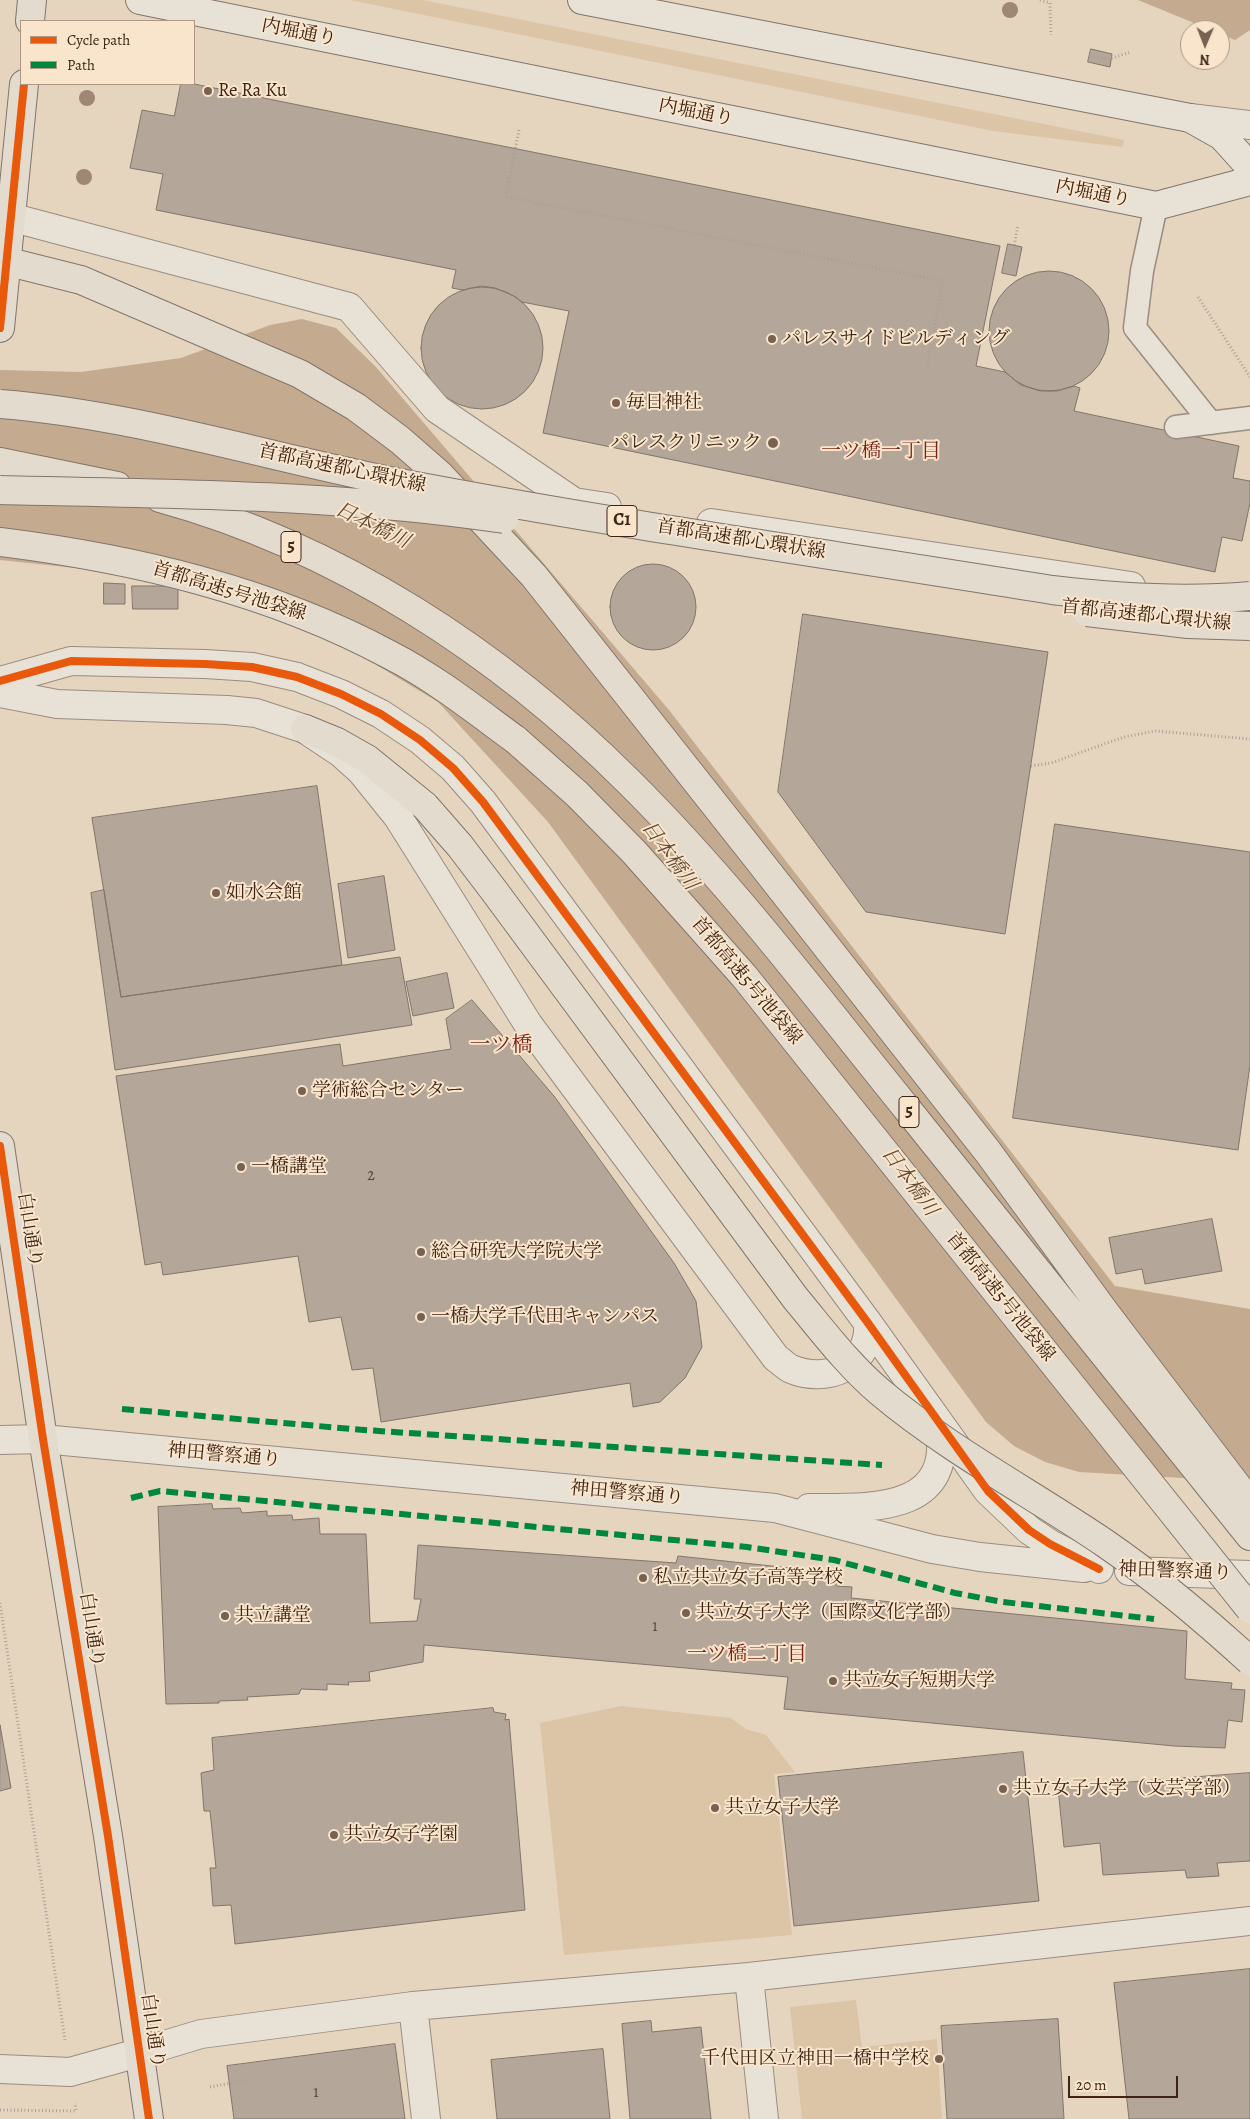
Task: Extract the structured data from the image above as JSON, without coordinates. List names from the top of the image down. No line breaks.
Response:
{"streets":{"main road":["首都高速都心環状線","C1","5","首都高速5号池袋線","白山通り"],"street":["内堀通り","神田警察通り"]},"crossings":[["白山通り","神田警察通り"]],"districts":["一ツ橋一丁目","一ツ橋","一ツ橋二丁目"],"water":["日本橋川"],"places":["Re Ra Ku","パレスサイドビルディング","毎日神社","パレスクリニック","如水会館","学術総合センター","一橋講堂","総合研究大学院大学","一橋大学千代田キャンパス","私立共立女子高等学校","共立女子大学（国際文化学部）","共立講堂","共立女子短期大学","共立女子大学（文芸学部）","共立女子大学","共立女子学園","千代田区立神田一橋中学校"],"house_numbers":["2","1","1"],"legend":["Cycle path","Path"],"scale_bar":"20 m","north":"bottom"}
